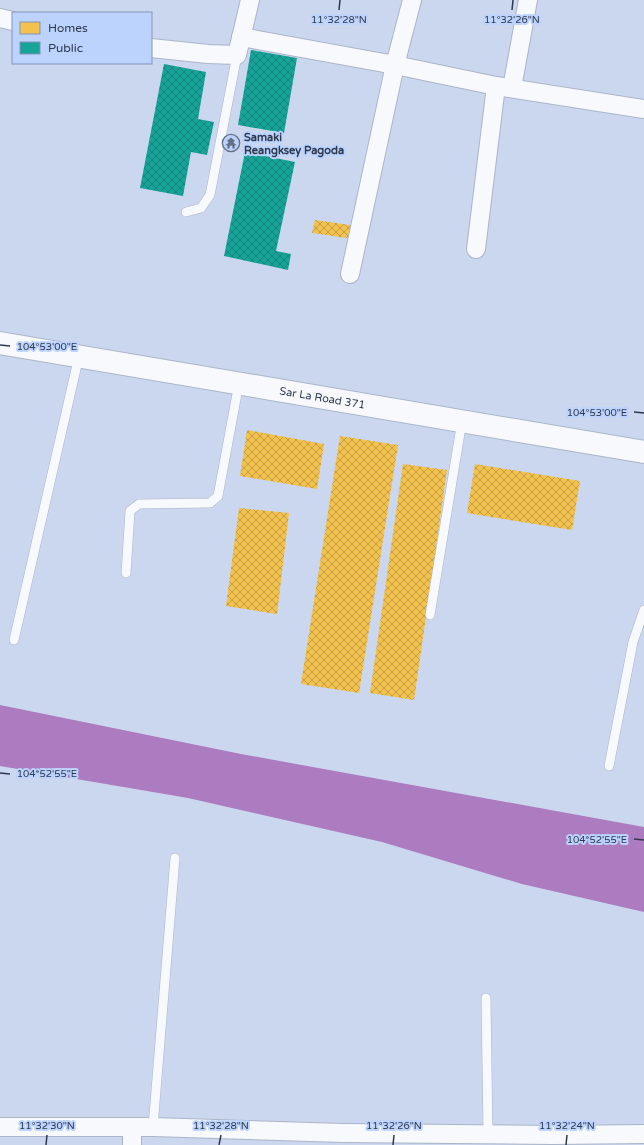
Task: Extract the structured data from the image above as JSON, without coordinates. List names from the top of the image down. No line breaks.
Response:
{"streets":{"street":["Sar La Road 371"]},"places":{"temple":["Samaki Reangksey Pagoda"]},"legend":["Homes","Public"],"coordinates":["11°32'28\"N","11°32'26\"N","104°53'00\"E","104°52'55\"E","11°32'30\"N","11°32'24\"N"]}
